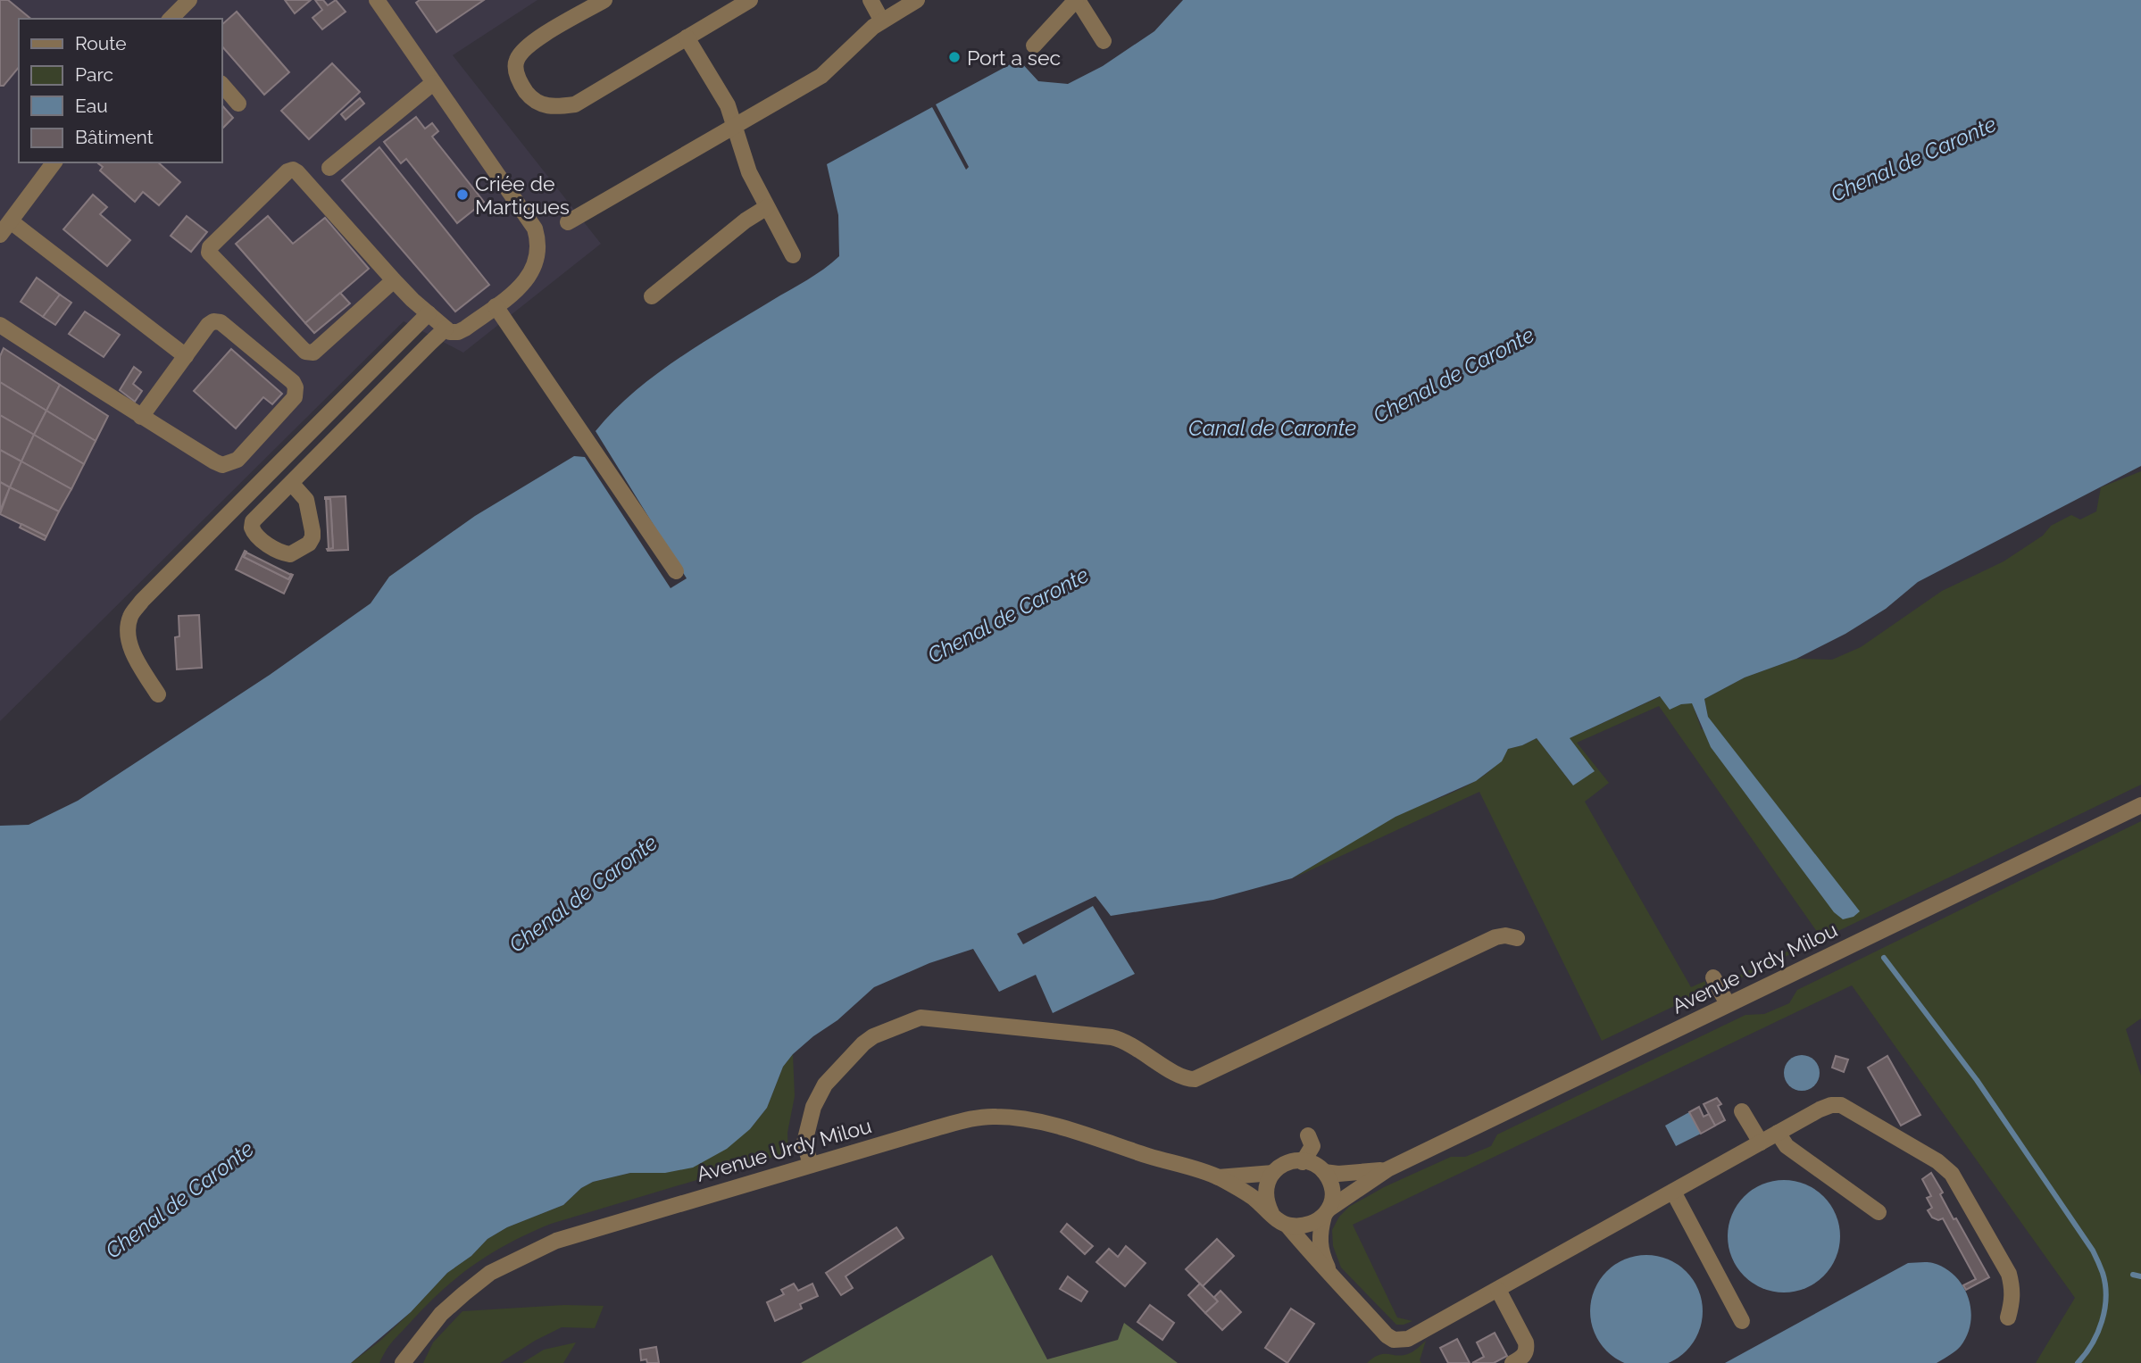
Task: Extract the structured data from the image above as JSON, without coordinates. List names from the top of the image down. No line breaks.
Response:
{"streets":{"street":["Avenue Urdy Milou"]},"water":["Chenal de Caronte","Canal de Caronte"],"places":["Port a sec","Criée de Martigues"],"legend":["Route","Parc","Eau","Bâtiment"]}
